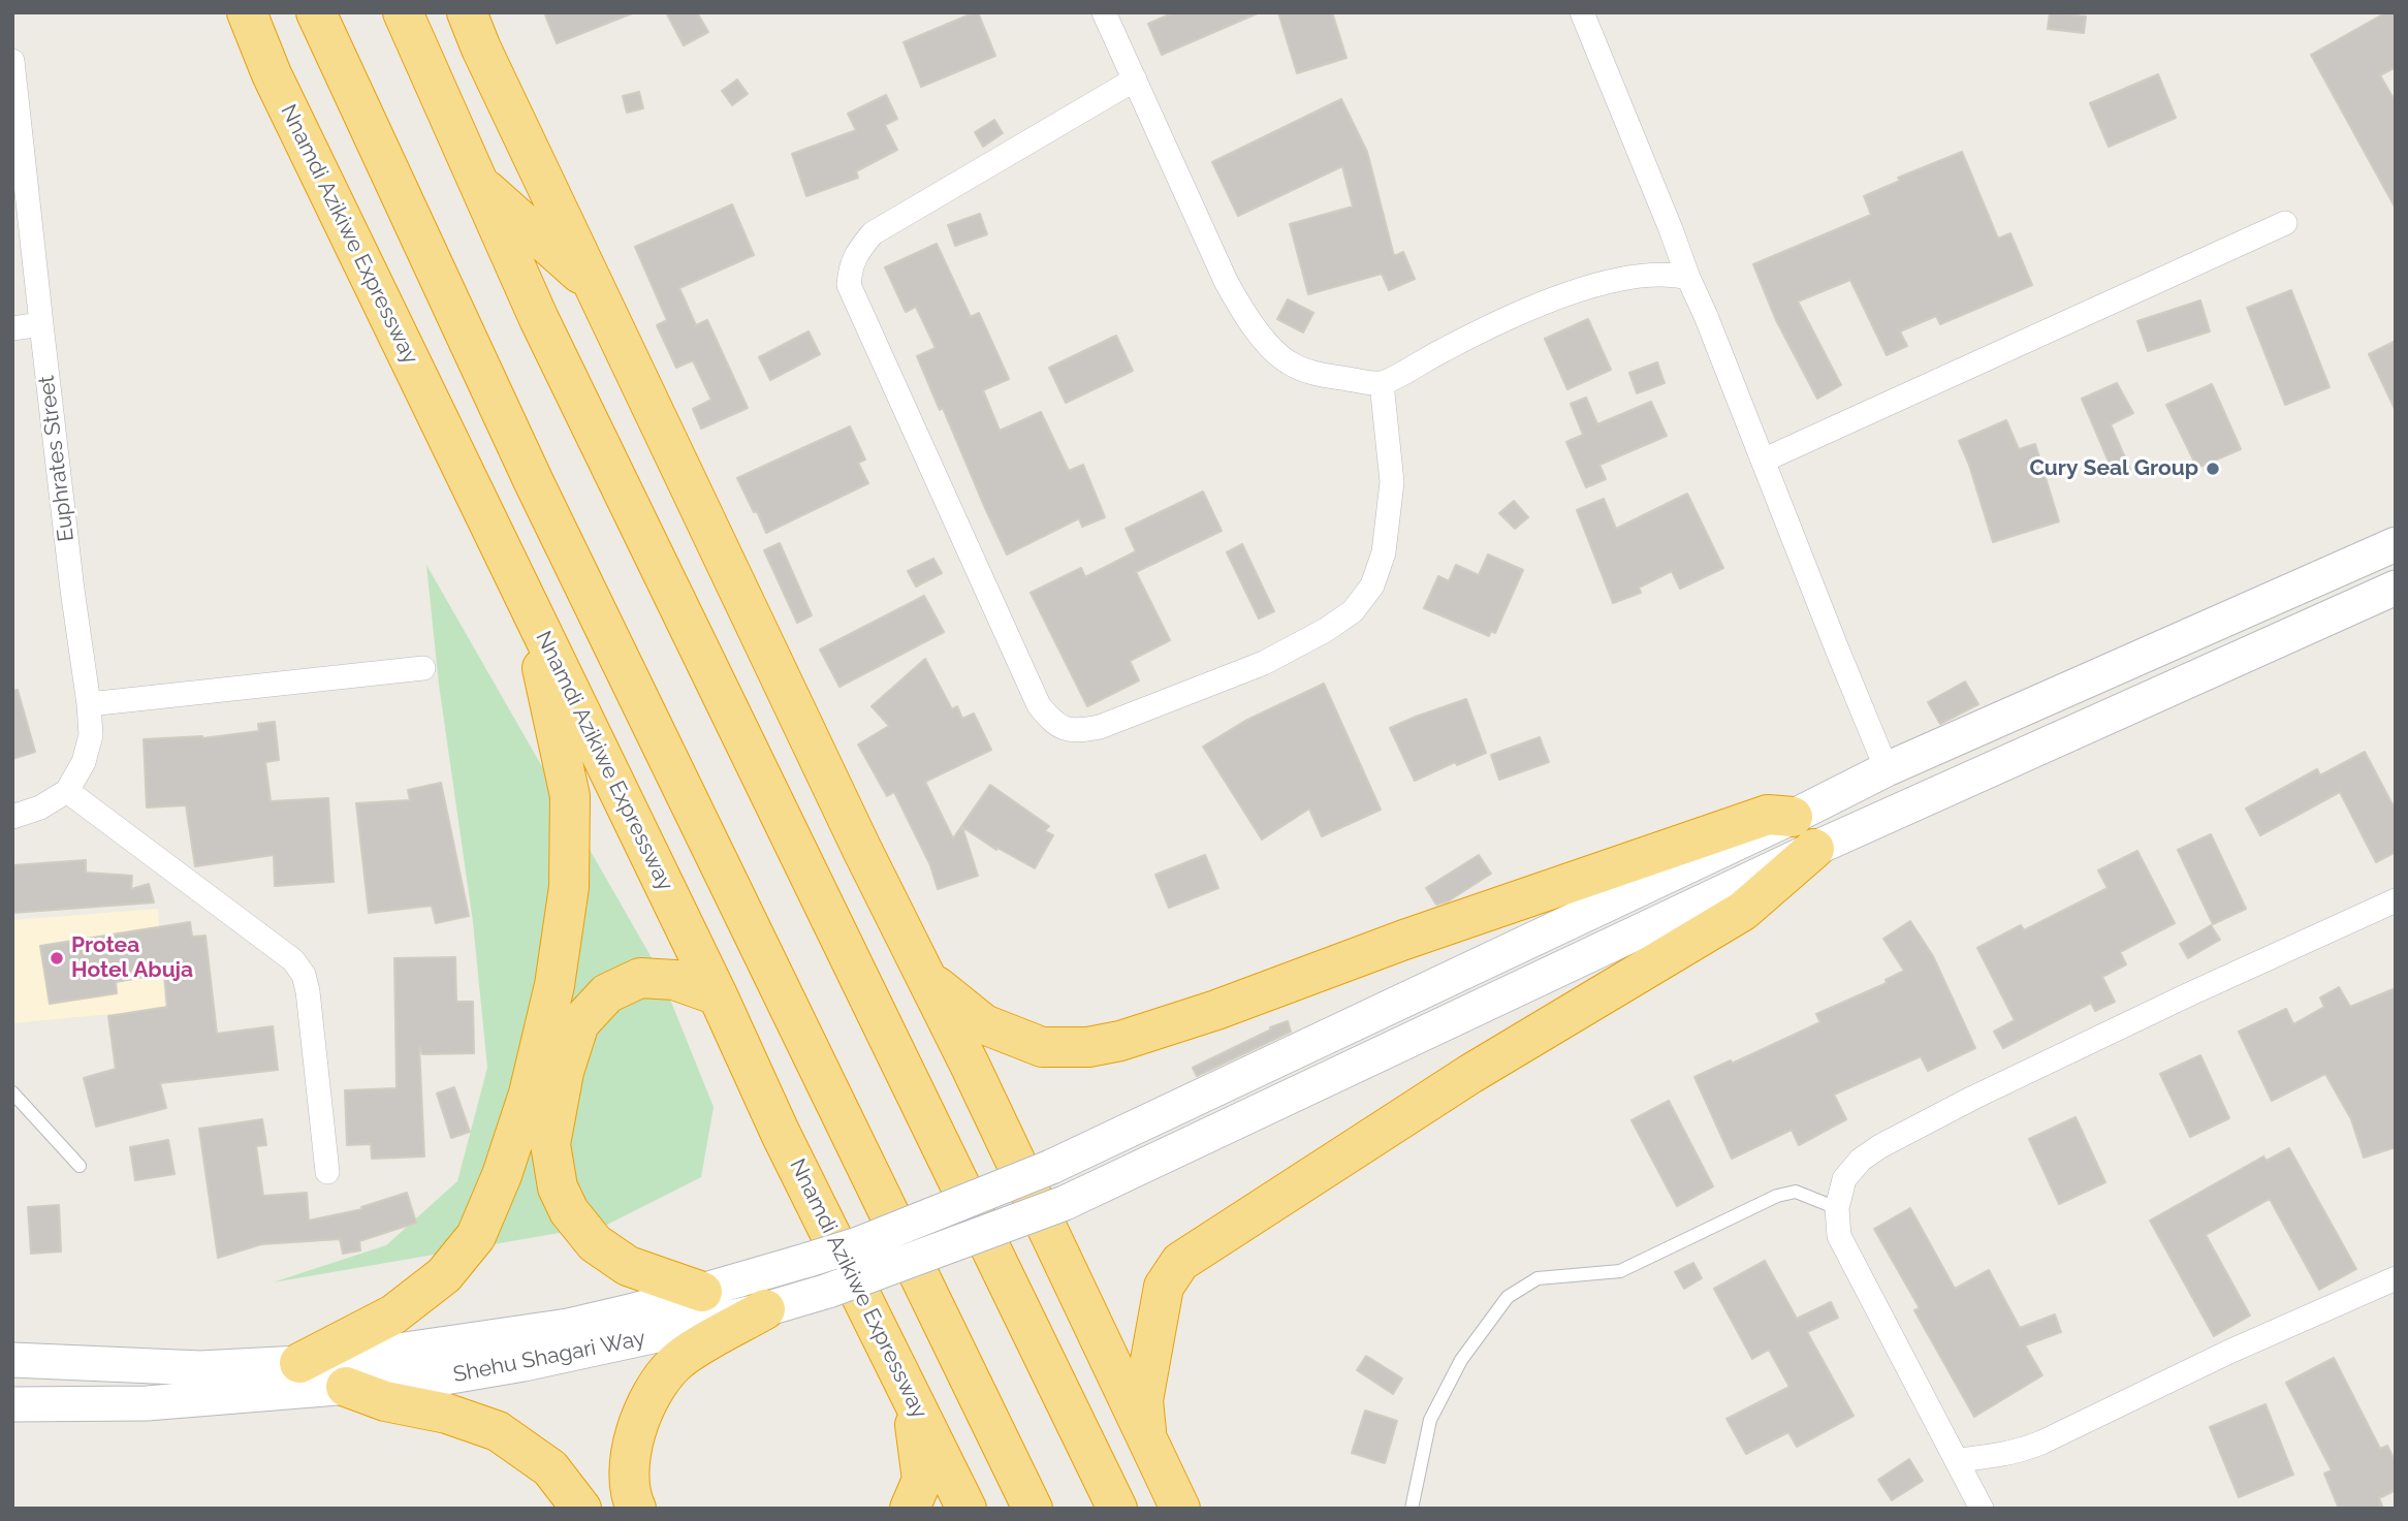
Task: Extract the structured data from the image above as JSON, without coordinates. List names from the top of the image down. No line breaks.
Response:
{"streets":{"highway":["Nnamdi Azikiwe Expressway"],"main road":["Shehu Shagari Way"],"street":["Euphrates Street"]},"places":["Cury Seal Group","Protea Hotel Abuja"]}
